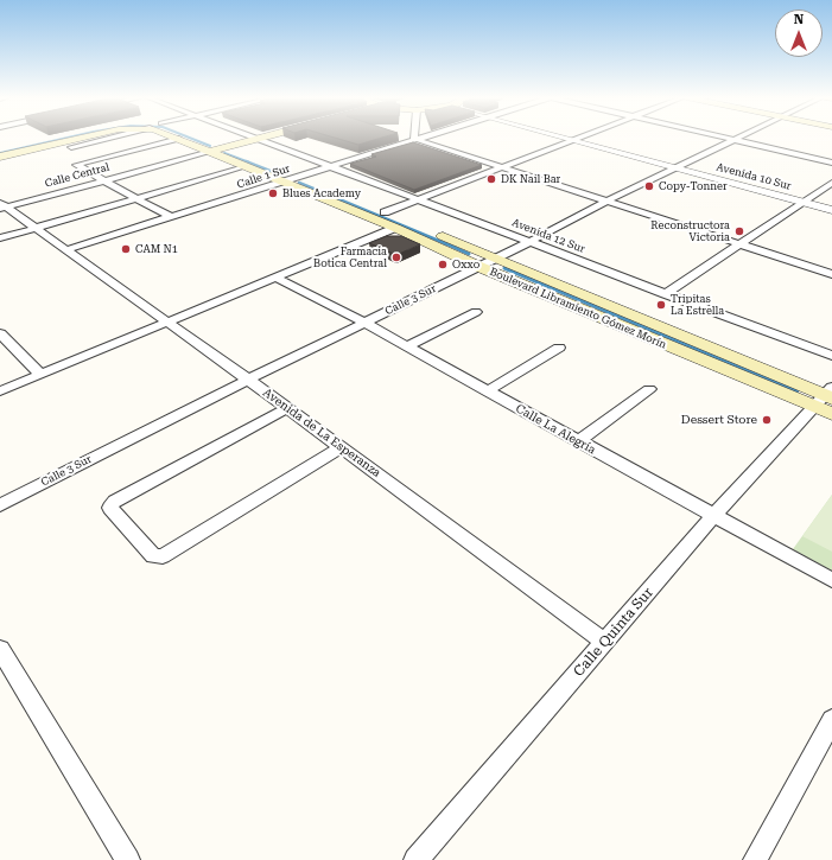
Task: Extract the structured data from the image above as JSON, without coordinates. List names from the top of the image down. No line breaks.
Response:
{"streets":{"main road":["Calle Central","Boulevard Libramiento Gómez Morín"],"street":["Calle 1 Sur","Avenida 10 Sur","Avenida 12 Sur","Calle 3 Sur","Calle La Alegría","Avenida de La Esperanza","Calle Quinta Sur"]},"crossings":[["Calle Central","Avenida 12 Sur"],["Calle Central","Boulevard Libramiento Gómez Morín"],["Calle Central","Avenida de La Esperanza"],["Calle 1 Sur","Avenida 12 Sur"],["Calle 1 Sur","Boulevard Libramiento Gómez Morín"],["Calle 1 Sur","Avenida de La Esperanza"],["Avenida 10 Sur","Calle 3 Sur"],["Avenida 12 Sur","Calle 3 Sur"],["Calle 3 Sur","Boulevard Libramiento Gómez Morín"],["Calle 3 Sur","Calle La Alegría"],["Calle 3 Sur","Avenida de La Esperanza"],["Boulevard Libramiento Gómez Morín","Calle Quinta Sur"],["Calle La Alegría","Calle Quinta Sur"],["Avenida de La Esperanza","Calle Quinta Sur"]],"places":["DK Nail Bar","Copy-Tonner","Blues Academy","Reconstructora Victoria","CAM N1","Farmacia Botica Central","Oxxo","Tripitas La Estrella","Dessert Store"],"north":"top"}
